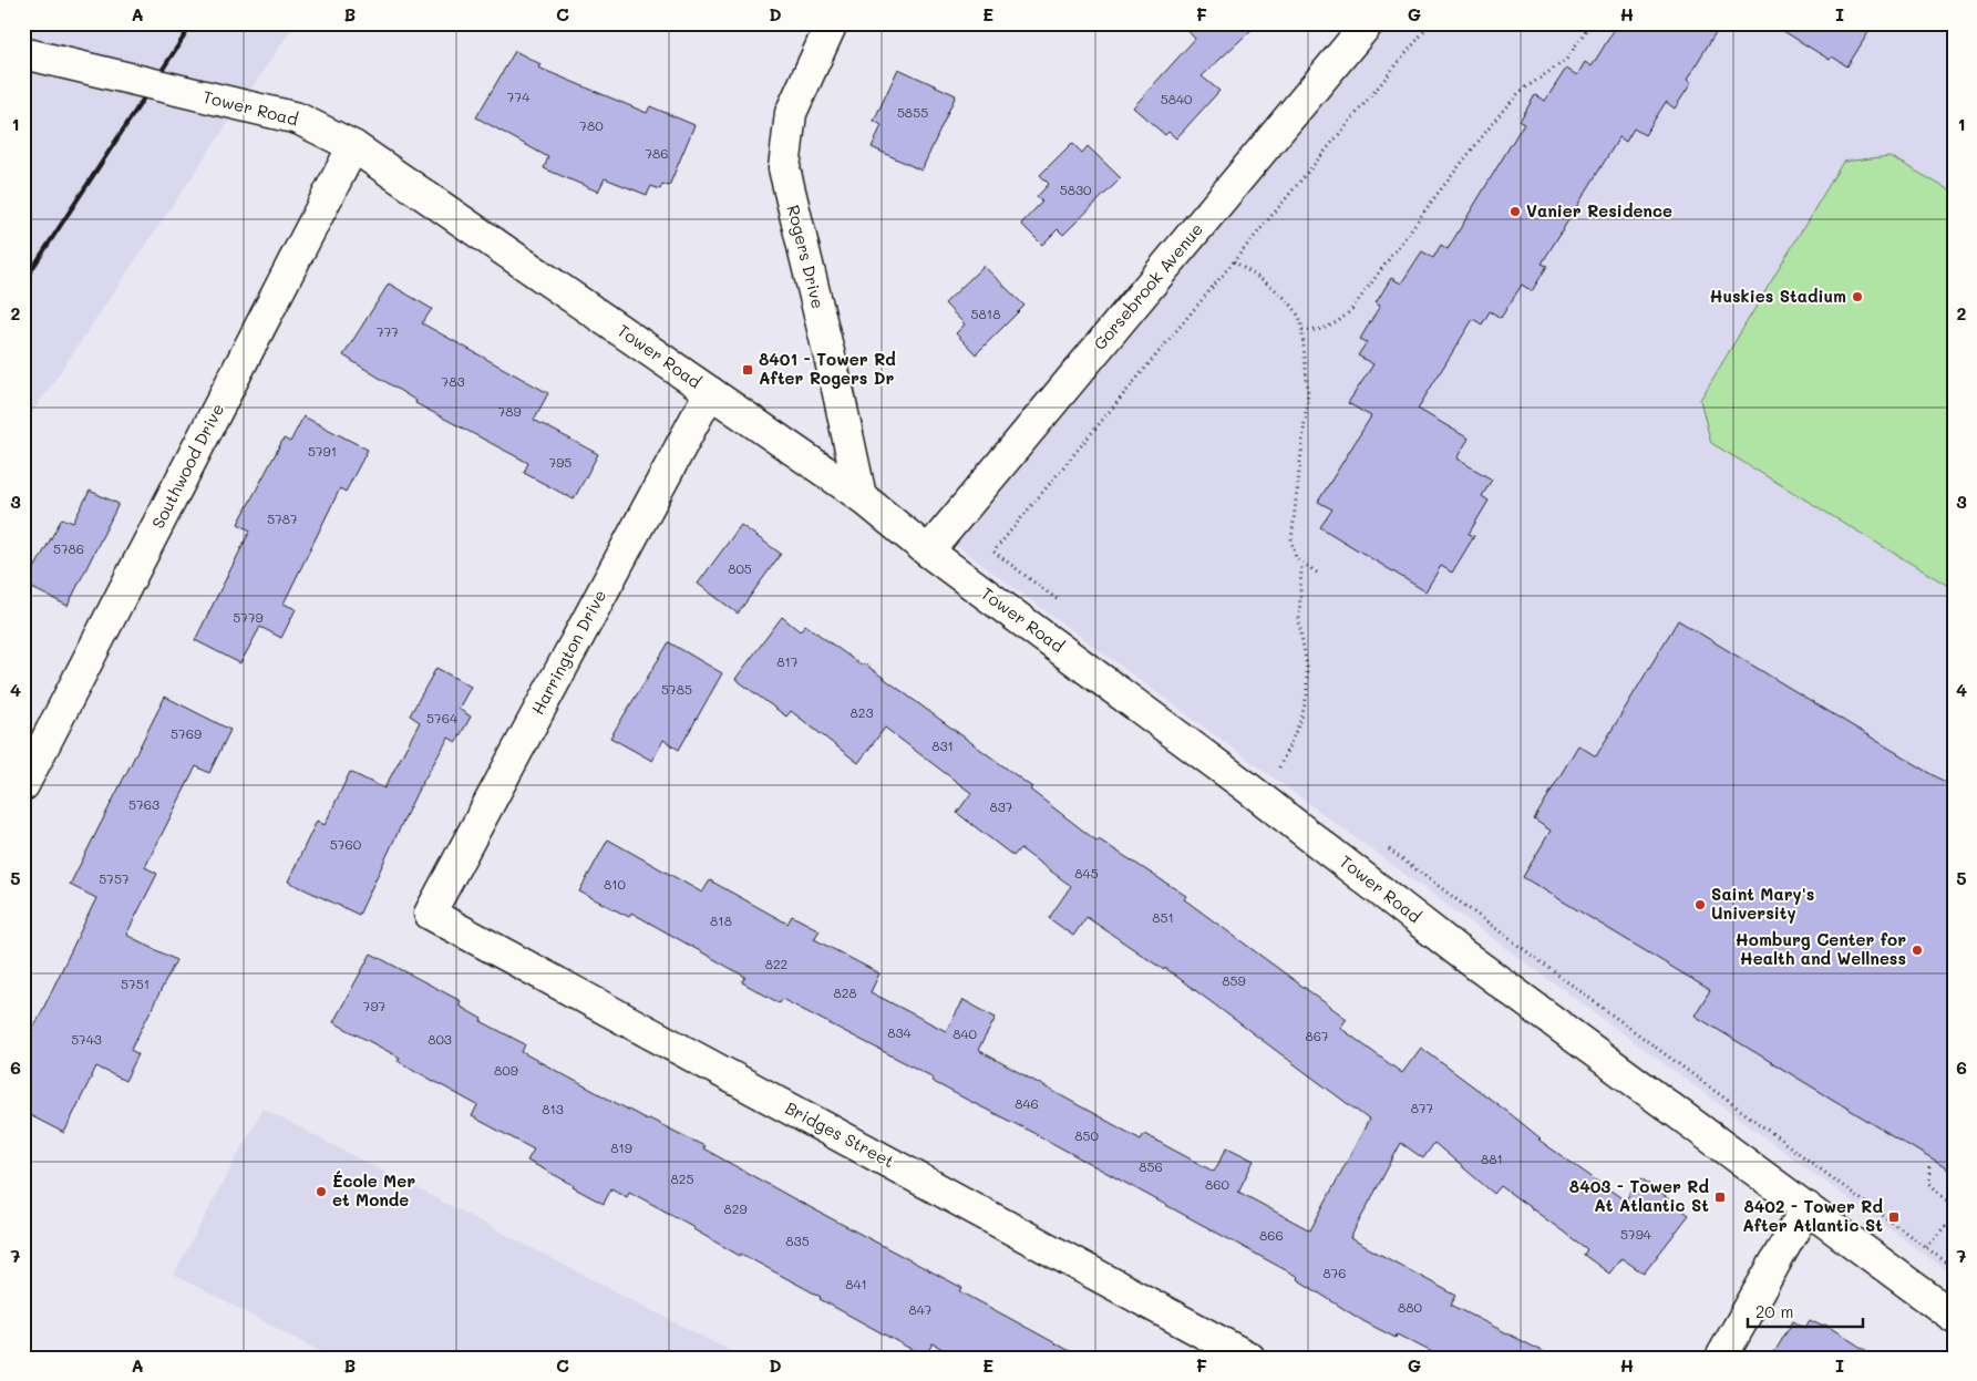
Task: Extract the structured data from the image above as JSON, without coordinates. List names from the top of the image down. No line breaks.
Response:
{"streets":{"street":["Tower Road","Rogers Drive","Gorsebrook Avenue","Southwood Drive","Harrington Drive","Bridges Street"]},"crossings":[["Tower Road","Rogers Drive"],["Tower Road","Gorsebrook Avenue"],["Tower Road","Southwood Drive"],["Tower Road","Harrington Drive"],["Harrington Drive","Bridges Street"]],"places":{"other":["Vanier Residence","Huskies Stadium","Saint Mary's University","Homburg Center for Health and Wellness","École Mer et Monde"],"transit":["8401 - Tower Rd After Rogers Dr","8403 - Tower Rd At Atlantic St","8402 - Tower Rd After Atlantic St"]},"house_numbers":["774","5840","5855","780","786","5830","5818","777","783","789","5791","795","5787","5786","805","5779","817","5785","823","5764","5769","831","5763","837","5760","845","5757","810","851","818","822","859","5751","828","797","834","840","867","5743","803","809","846","877","813","850","819","881","856","825","860","829","5794","866","835","876","841","880","847"],"scale_bar":"20 m","grid":{"columns":["A","B","C","D","E","F","G","H","I"],"rows":["1","2","3","4","5","6","7"]}}
